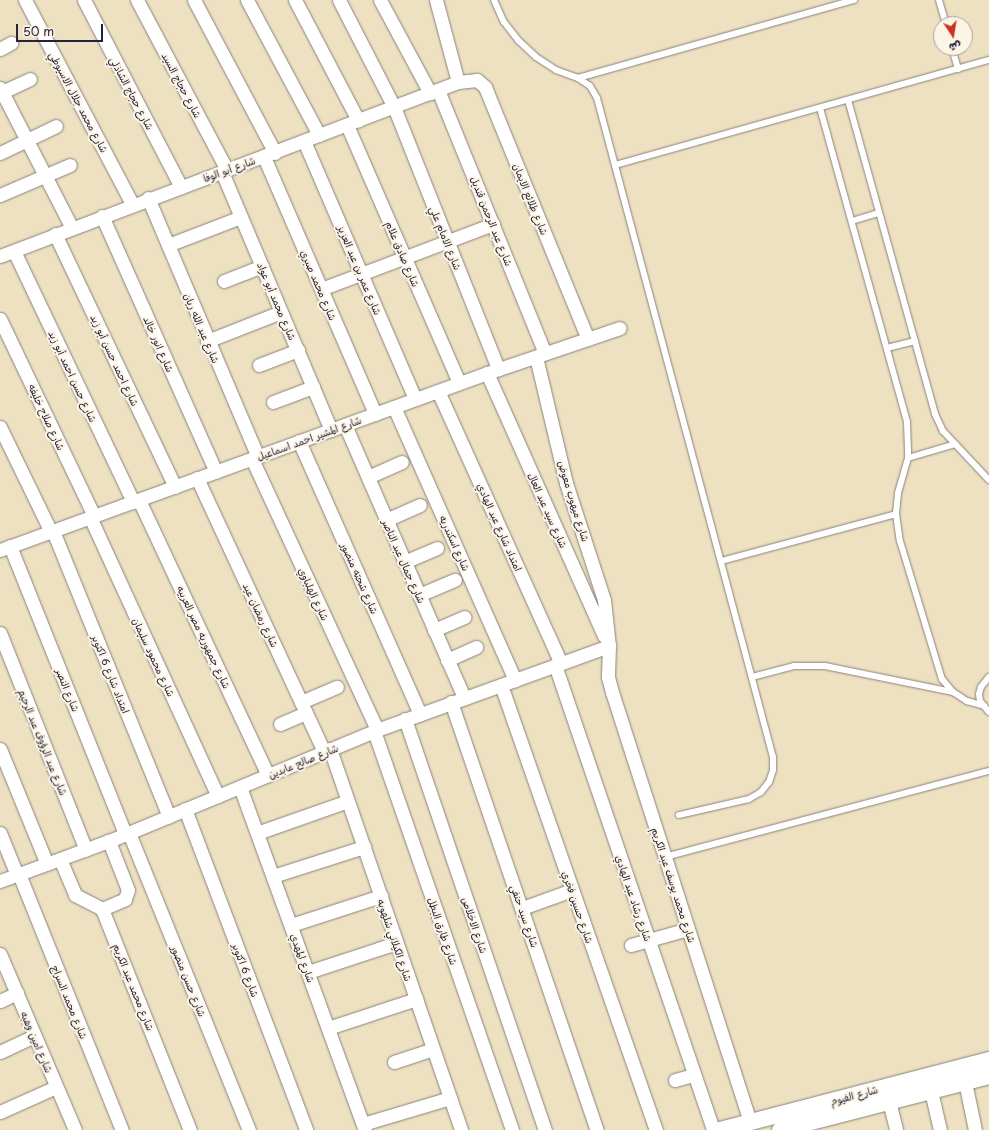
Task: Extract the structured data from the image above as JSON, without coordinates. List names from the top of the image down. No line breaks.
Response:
{"streets":{"street":["شارع حجاج السيد","شارع حجاج الشاذلي","شارع محمد جلال الاسيوطي","شارع أبو الوفا","شارع طلائع الايمان","شارع عبد الرحمن قنديل","شارع الامام علي","شارع صادق علام","شارع عمر بن عبد العزيز","شارع محمد صبري","شارع محمد أبو عواد","شارع عبد الله ريان","شارع انور خالد","شارع احمد حسن أبو زيد","شارع حسن احمد أبو زيد","شارع صلاح خليفه","شارع المشير احمد اسماعيل","شارع ميهوب معوض","شارع سيد عبد العال","امتداد شارع عبد الهادي","شارع اسكندريه","شارع جمال عبد الناصر","شارع شحته منصور","شارع الهلباوي","شارع رمضان عيد","شارع جمهوريه مصر العربيه","شارع محمود سليمان","امتداد شارع 6 اكتوبر","شارع النصر","شارع عبد الرؤوف عبد الرحيم","شارع صالح عابدين","شارع محمد يوسف عبد الكريم","شارع رشاد عبد الهادي","شارع حسين فخري","شارع سيد حنفي","شارع الاخلاص","شارع طارق البطل","شارع الكيلاني شلهوبه","شارع المهدي","شارع 6 اكتوبر","شارع حسن منصور","شارع محمد عبد الكريم","شارع محمد السراج","شارع امين وهبه","شارع الفيوم"]},"crossings":[["شارع حجاج السيد","شارع أبو الوفا"],["شارع حجاج السيد","شارع محمد أبو عواد"],["شارع حجاج الشاذلي","شارع أبو الوفا"],["شارع محمد جلال الاسيوطي","شارع أبو الوفا"],["شارع أبو الوفا","شارع طلائع الايمان"],["شارع أبو الوفا","شارع عبد الرحمن قنديل"],["شارع أبو الوفا","شارع الامام علي"],["شارع أبو الوفا","شارع صادق علام"],["شارع أبو الوفا","شارع عمر بن عبد العزيز"],["شارع أبو الوفا","شارع محمد صبري"],["شارع أبو الوفا","شارع محمد أبو عواد"],["شارع أبو الوفا","شارع عبد الله ريان"],["شارع أبو الوفا","شارع انور خالد"],["شارع أبو الوفا","شارع احمد حسن أبو زيد"],["شارع أبو الوفا","شارع حسن احمد أبو زيد"],["شارع طلائع الايمان","شارع المشير احمد اسماعيل"],["شارع عبد الرحمن قنديل","شارع المشير احمد اسماعيل"],["شارع عبد الرحمن قنديل","شارع ميهوب معوض"],["شارع الامام علي","شارع المشير احمد اسماعيل"],["شارع الامام علي","شارع سيد عبد العال"],["شارع صادق علام","شارع المشير احمد اسماعيل"],["شارع عمر بن عبد العزيز","شارع المشير احمد اسماعيل"],["شارع محمد صبري","شارع المشير احمد اسماعيل"],["شارع محمد أبو عواد","شارع المشير احمد اسماعيل"],["شارع عبد الله ريان","شارع المشير احمد اسماعيل"],["شارع عبد الله ريان","شارع الهلباوي"],["شارع انور خالد","شارع المشير احمد اسماعيل"],["شارع احمد حسن أبو زيد","شارع المشير احمد اسماعيل"],["شارع حسن احمد أبو زيد","شارع المشير احمد اسماعيل"],["شارع حسن احمد أبو زيد","شارع جمهوريه مصر العربيه"],["شارع صلاح خليفه","شارع المشير احمد اسماعيل"],["شارع صلاح خليفه","شارع محمود سليمان"],["شارع المشير احمد اسماعيل","شارع ميهوب معوض"],["شارع المشير احمد اسماعيل","شارع سيد عبد العال"],["شارع المشير احمد اسماعيل","امتداد شارع عبد الهادي"],["شارع المشير احمد اسماعيل","شارع اسكندريه"],["شارع المشير احمد اسماعيل","شارع جمال عبد الناصر"],["شارع المشير احمد اسماعيل","شارع شحته منصور"],["شارع المشير احمد اسماعيل","شارع الهلباوي"],["شارع المشير احمد اسماعيل","شارع رمضان عيد"],["شارع المشير احمد اسماعيل","شارع جمهوريه مصر العربيه"],["شارع المشير احمد اسماعيل","شارع محمود سليمان"],["شارع المشير احمد اسماعيل","امتداد شارع 6 اكتوبر"],["شارع المشير احمد اسماعيل","شارع النصر"],["شارع ميهوب معوض","شارع سيد عبد العال"],["شارع ميهوب معوض","شارع صالح عابدين"],["شارع ميهوب معوض","شارع محمد يوسف عبد الكريم"],["شارع سيد عبد العال","شارع صالح عابدين"],["شارع سيد عبد العال","شارع محمد يوسف عبد الكريم"],["امتداد شارع عبد الهادي","شارع صالح عابدين"],["امتداد شارع عبد الهادي","شارع رشاد عبد الهادي"],["شارع اسكندريه","شارع صالح عابدين"],["شارع جمال عبد الناصر","شارع صالح عابدين"],["شارع شحته منصور","شارع صالح عابدين"],["شارع الهلباوي","شارع صالح عابدين"],["شارع الهلباوي","شارع طارق البطل"],["شارع رمضان عيد","شارع صالح عابدين"],["شارع رمضان عيد","شارع الكيلاني شلهوبه"],["شارع جمهوريه مصر العربيه","شارع صالح عابدين"],["شارع محمود سليمان","شارع صالح عابدين"],["امتداد شارع 6 اكتوبر","شارع صالح عابدين"],["شارع النصر","شارع صالح عابدين"],["شارع النصر","شارع حسن منصور"],["شارع عبد الرؤوف عبد الرحيم","شارع صالح عابدين"],["شارع صالح عابدين","شارع محمد يوسف عبد الكريم"],["شارع صالح عابدين","شارع رشاد عبد الهادي"],["شارع صالح عابدين","شارع حسين فخري"],["شارع صالح عابدين","شارع سيد حنفي"],["شارع صالح عابدين","شارع الاخلاص"],["شارع صالح عابدين","شارع طارق البطل"],["شارع صالح عابدين","شارع الكيلاني شلهوبه"],["شارع صالح عابدين","شارع المهدي"],["شارع صالح عابدين","شارع 6 اكتوبر"],["شارع صالح عابدين","شارع حسن منصور"],["شارع صالح عابدين","شارع محمد السراج"],["شارع محمد يوسف عبد الكريم","شارع الفيوم"]],"scale_bar":"50 m","north":"bottom"}
